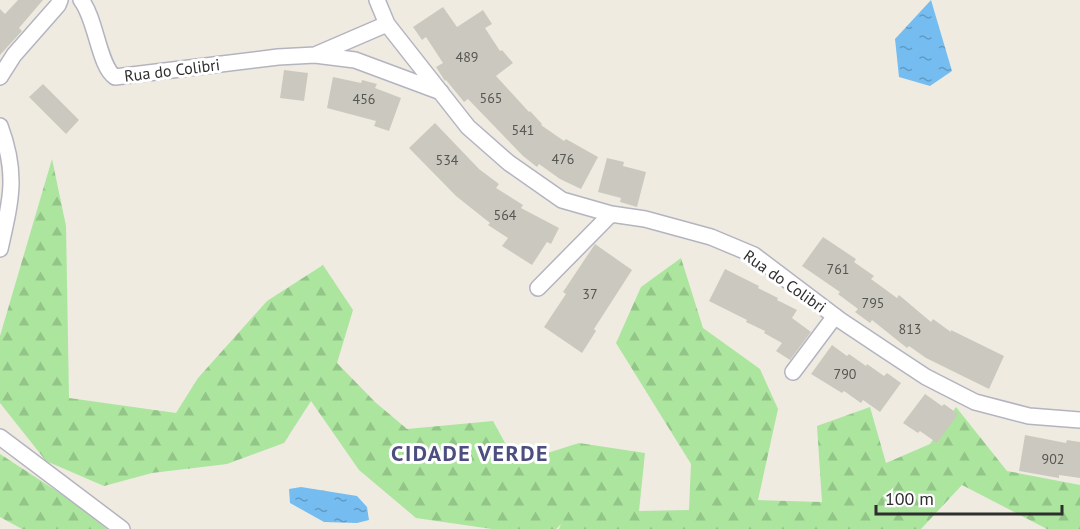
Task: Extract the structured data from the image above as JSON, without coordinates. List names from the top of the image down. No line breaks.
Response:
{"streets":{"street":["Rua do Colibri"]},"districts":["CIDADE VERDE"],"house_numbers":["489","565","456","541","476","534","564","761","37","795","813","790","902"],"scale_bar":"100 m"}
